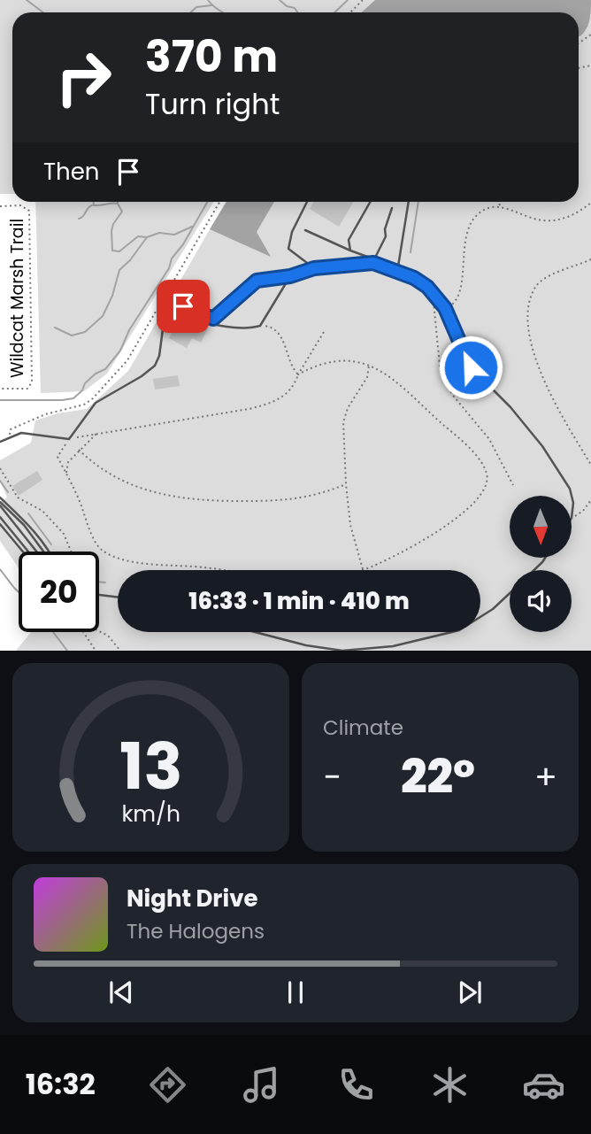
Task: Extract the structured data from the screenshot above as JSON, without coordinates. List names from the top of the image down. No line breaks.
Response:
{"streets":{"path":["Wildcat Marsh Trail"]},"north":"bottom","page":{"turn":["370 m","Turn right"],"then":"Then","limit":"20","trip":"16:33 · 1 min · 410 m","tile":"Climate","heat":["−","22°","+"],"song":["Night Drive","The Halogens"],"tabs":"16:32","gauge":["13","km/h"]}}
